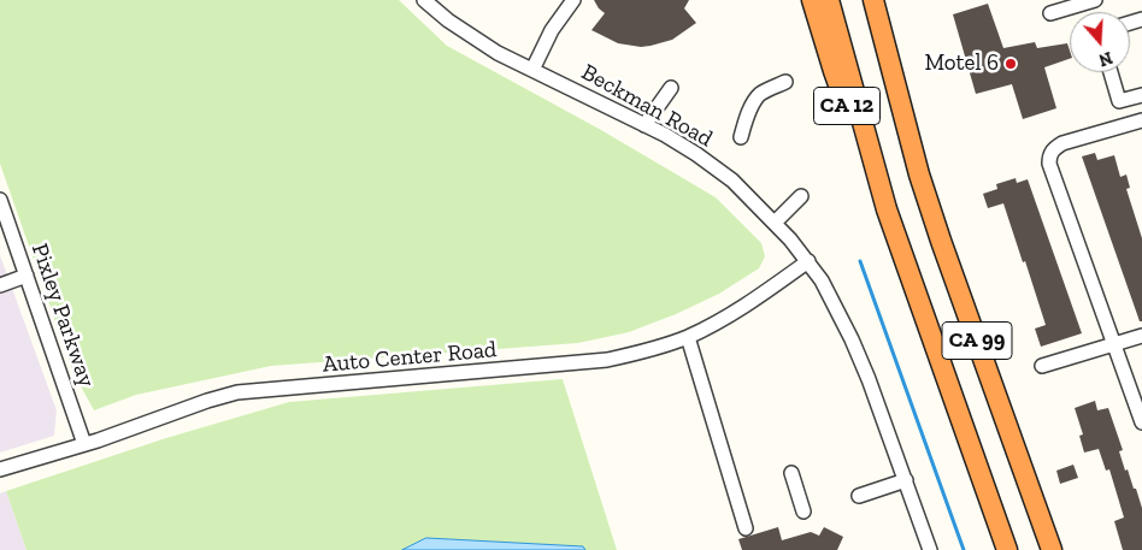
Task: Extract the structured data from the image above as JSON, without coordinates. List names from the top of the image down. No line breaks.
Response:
{"streets":{"highway":["CA 12","CA 99"],"street":["Beckman Road","Pixley Parkway","Auto Center Road"]},"crossings":[["Beckman Road","Auto Center Road"],["CA 12","CA 99"],["Pixley Parkway","Auto Center Road"]],"places":["Motel 6"],"north":"bottom"}
